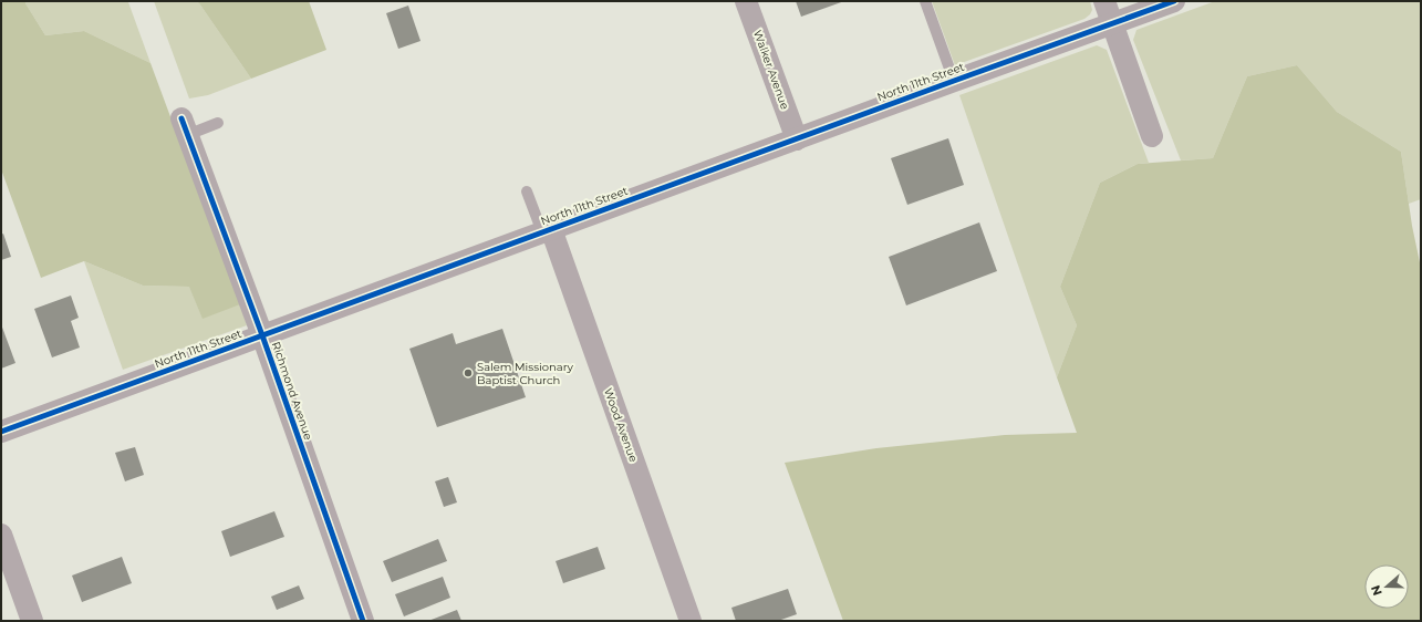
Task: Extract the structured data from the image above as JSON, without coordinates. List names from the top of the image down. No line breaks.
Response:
{"streets":{"street":["Walker Avenue","North 11th Street","Richmond Avenue","Wood Avenue"]},"crossings":[["Walker Avenue","North 11th Street"],["North 11th Street","Richmond Avenue"],["North 11th Street","Wood Avenue"]],"places":["Salem Missionary Baptist Church"],"north":"left"}
